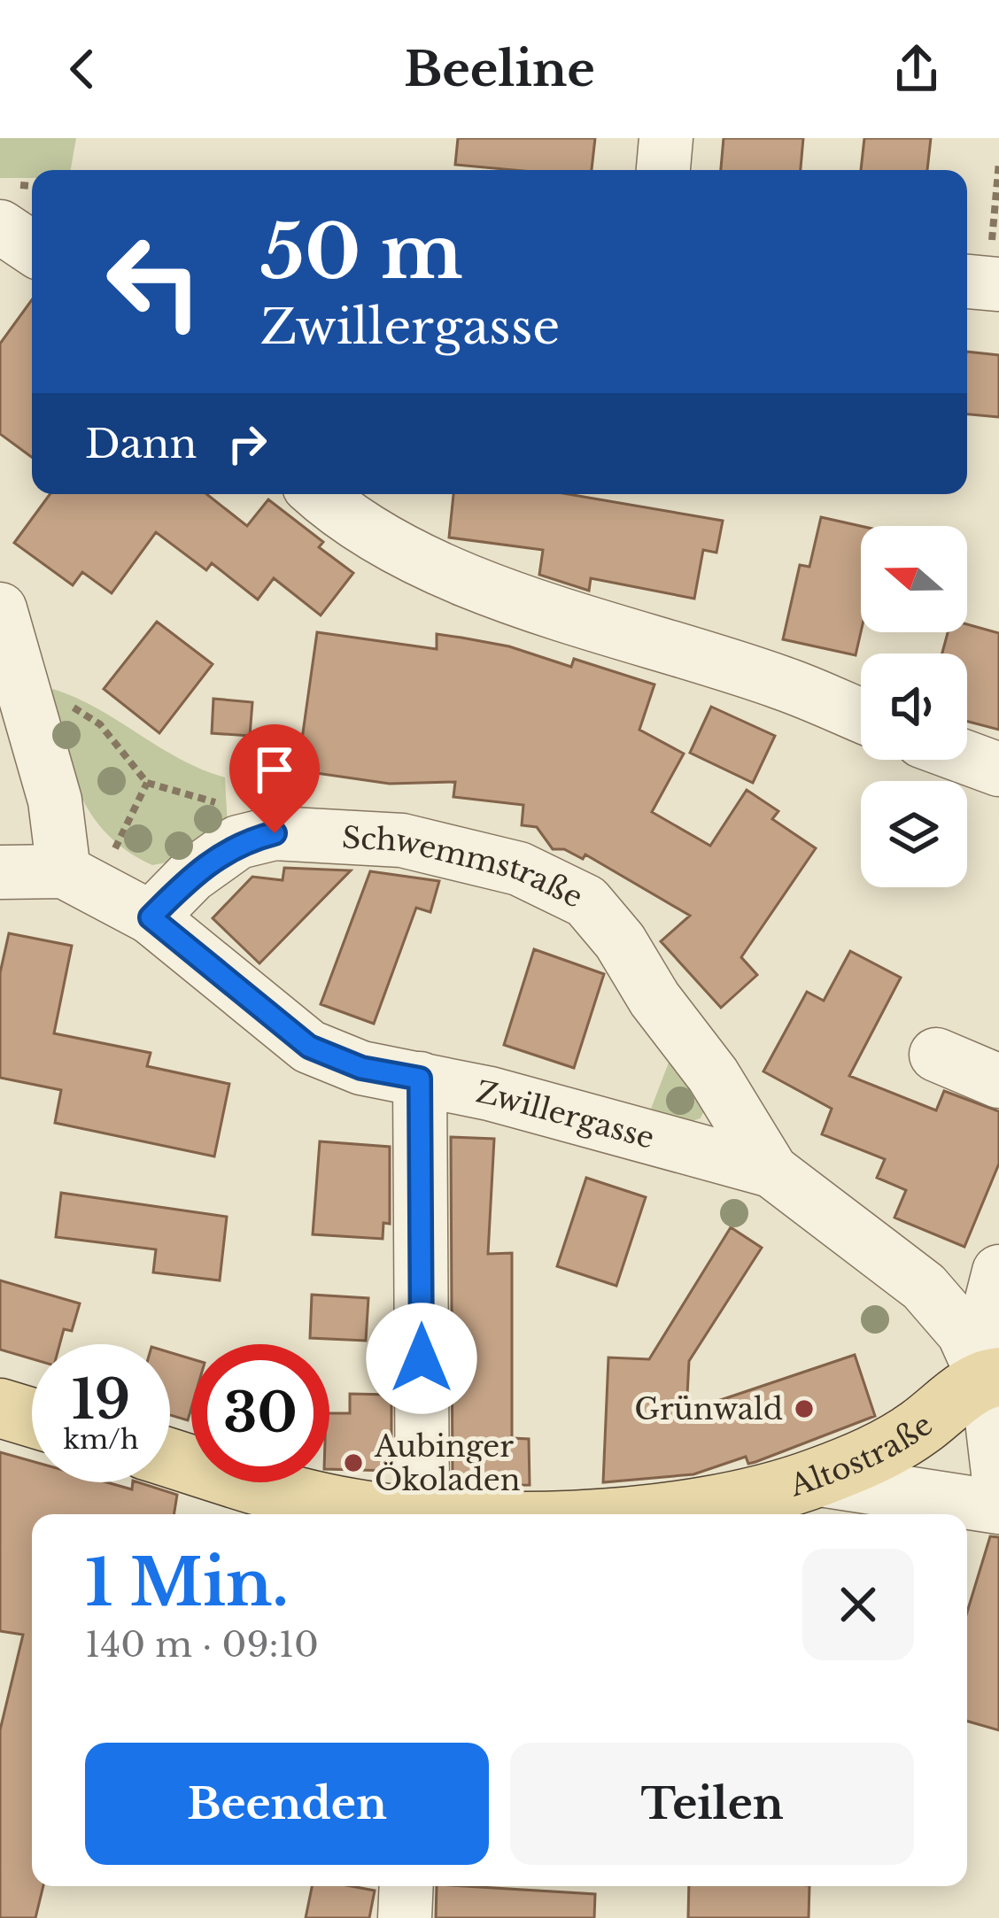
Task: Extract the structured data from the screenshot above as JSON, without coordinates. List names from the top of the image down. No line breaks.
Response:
{"streets":{"main road":["Altostraße"],"street":["Schwemmstraße","Zwillergasse"]},"crossings":[["Schwemmstraße","Zwillergasse"],["Schwemmstraße","Altostraße"]],"places":["Grünwald","Aubinger Ökoladen"],"north":"left","page":{"header":"Beeline","turn":["50 m","Zwillergasse"],"then":"Dann","speed":"19 km/h","limit":"30","heading":["1 Min.","140 m · 09:10"],"buttons":["Beenden","Teilen"]}}
